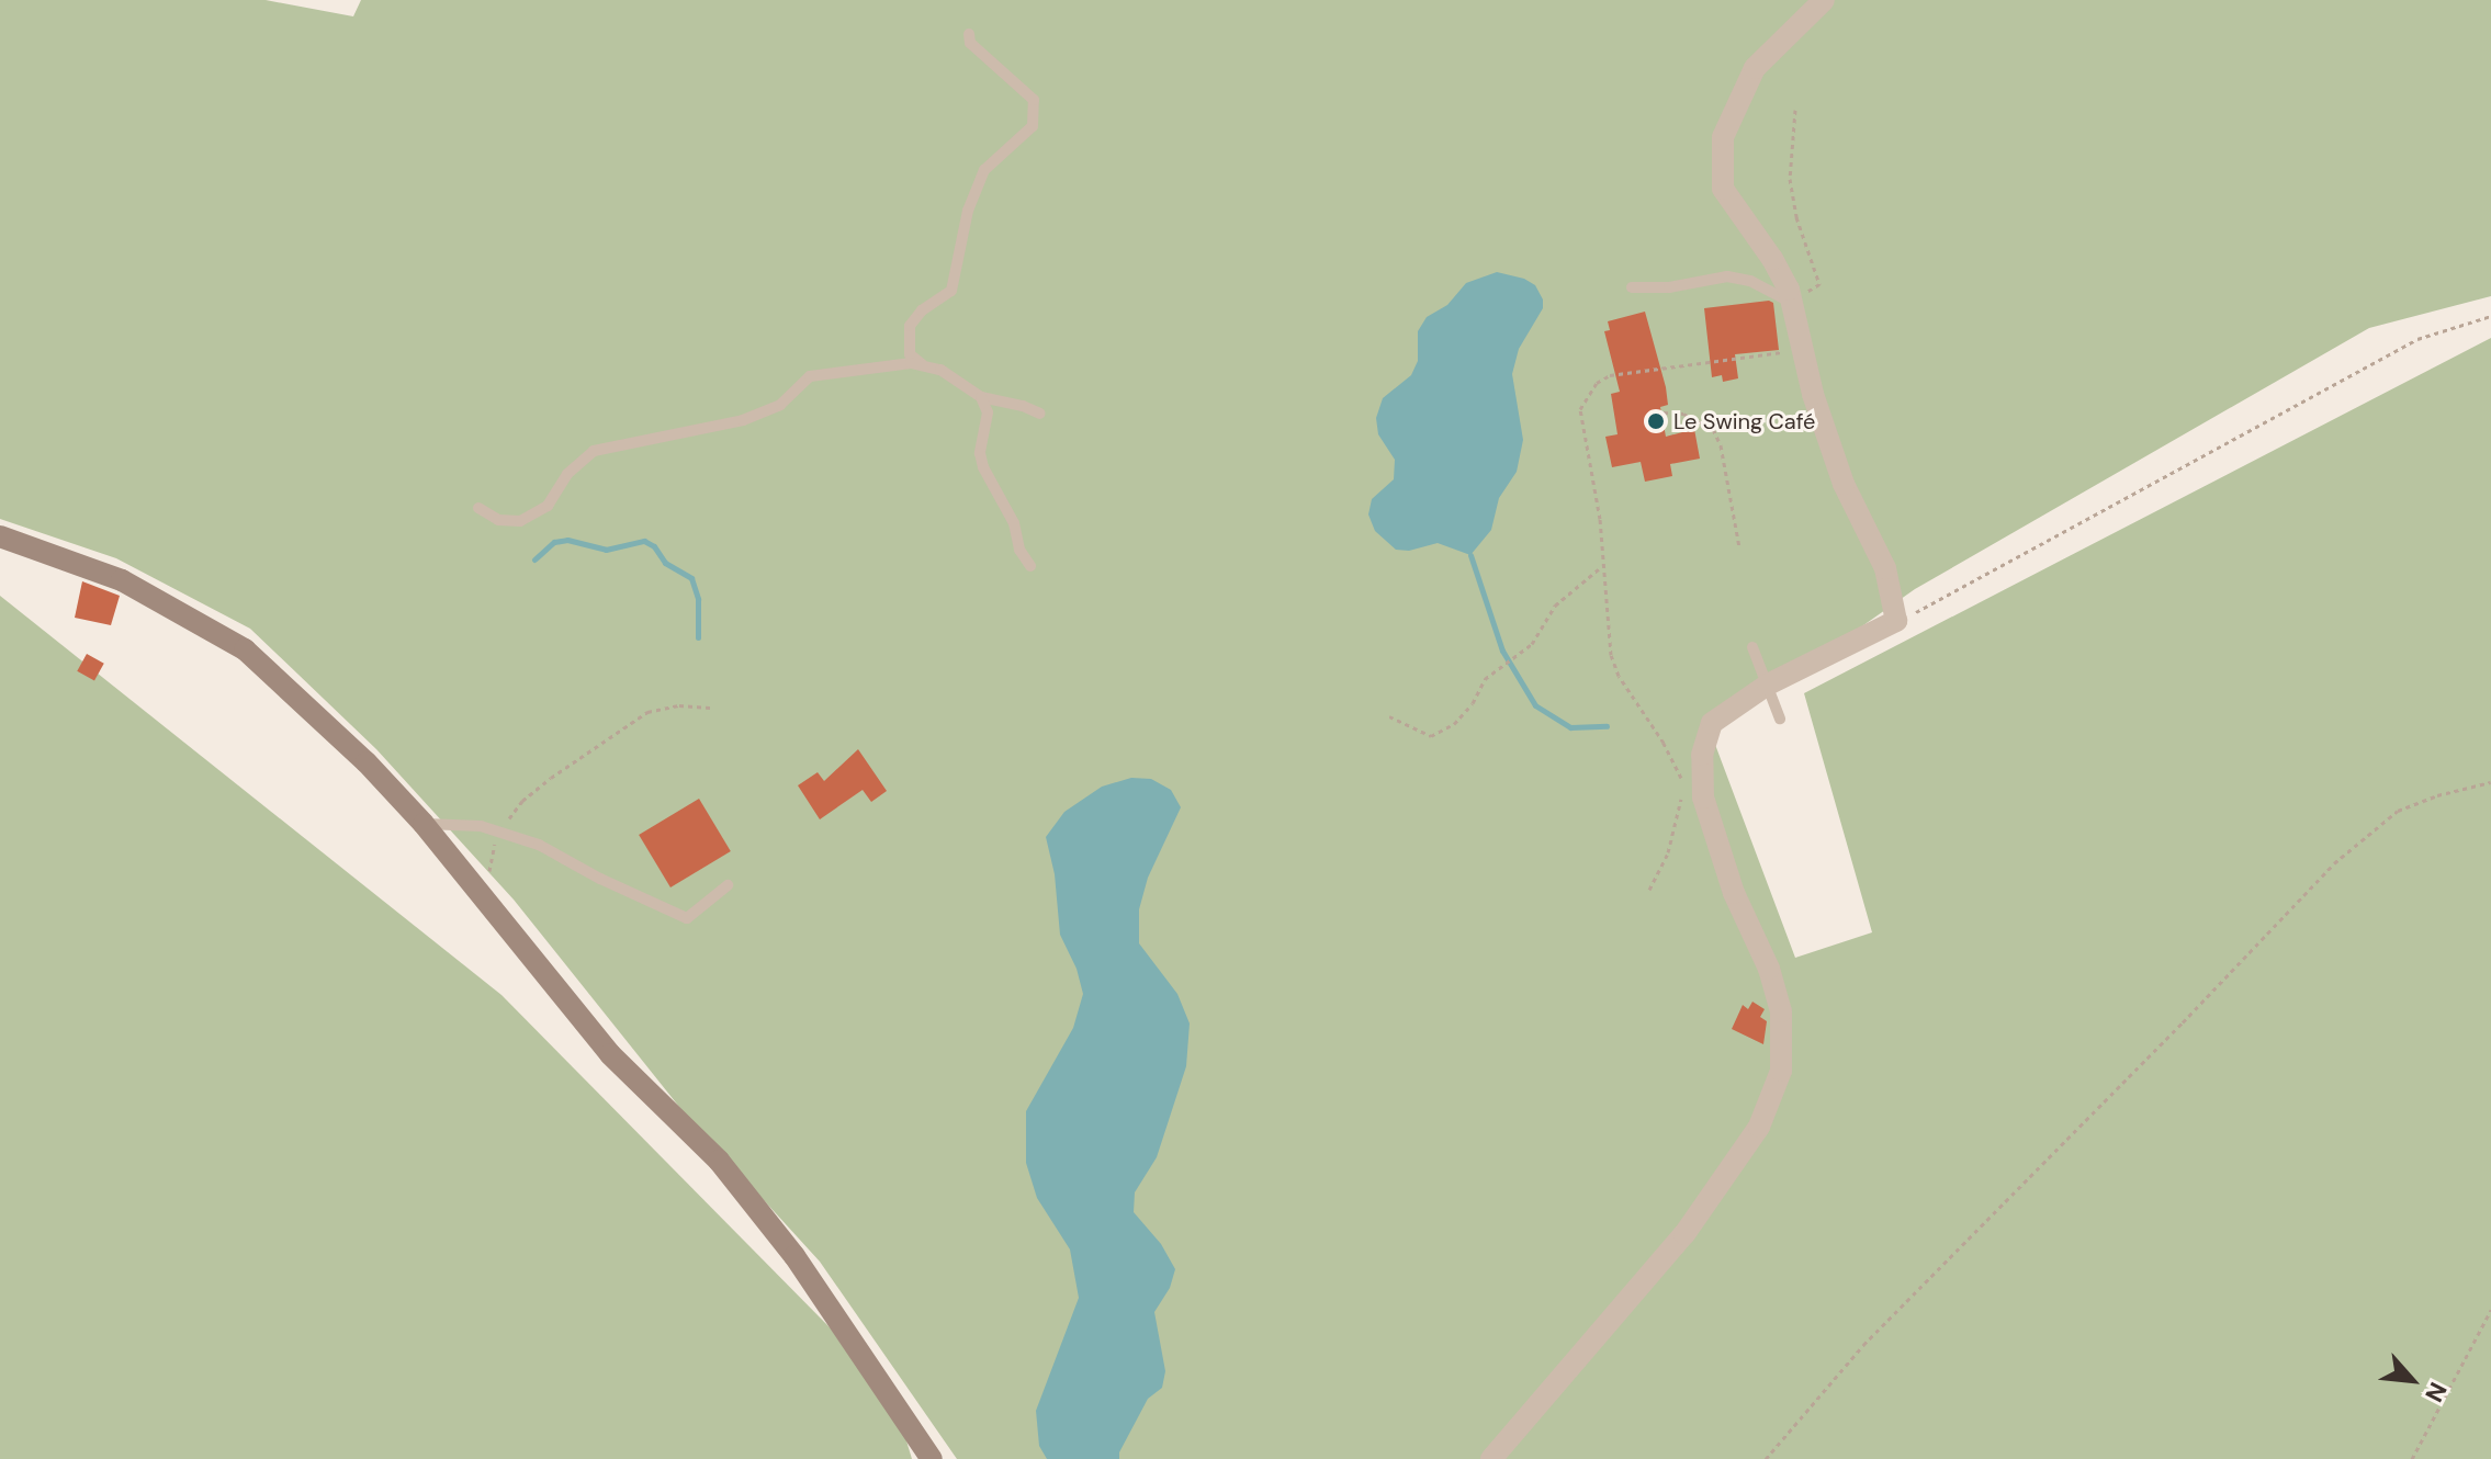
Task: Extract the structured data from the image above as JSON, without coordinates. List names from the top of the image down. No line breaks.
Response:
{"places":["Le Swing Café"],"north":"bottom right"}
